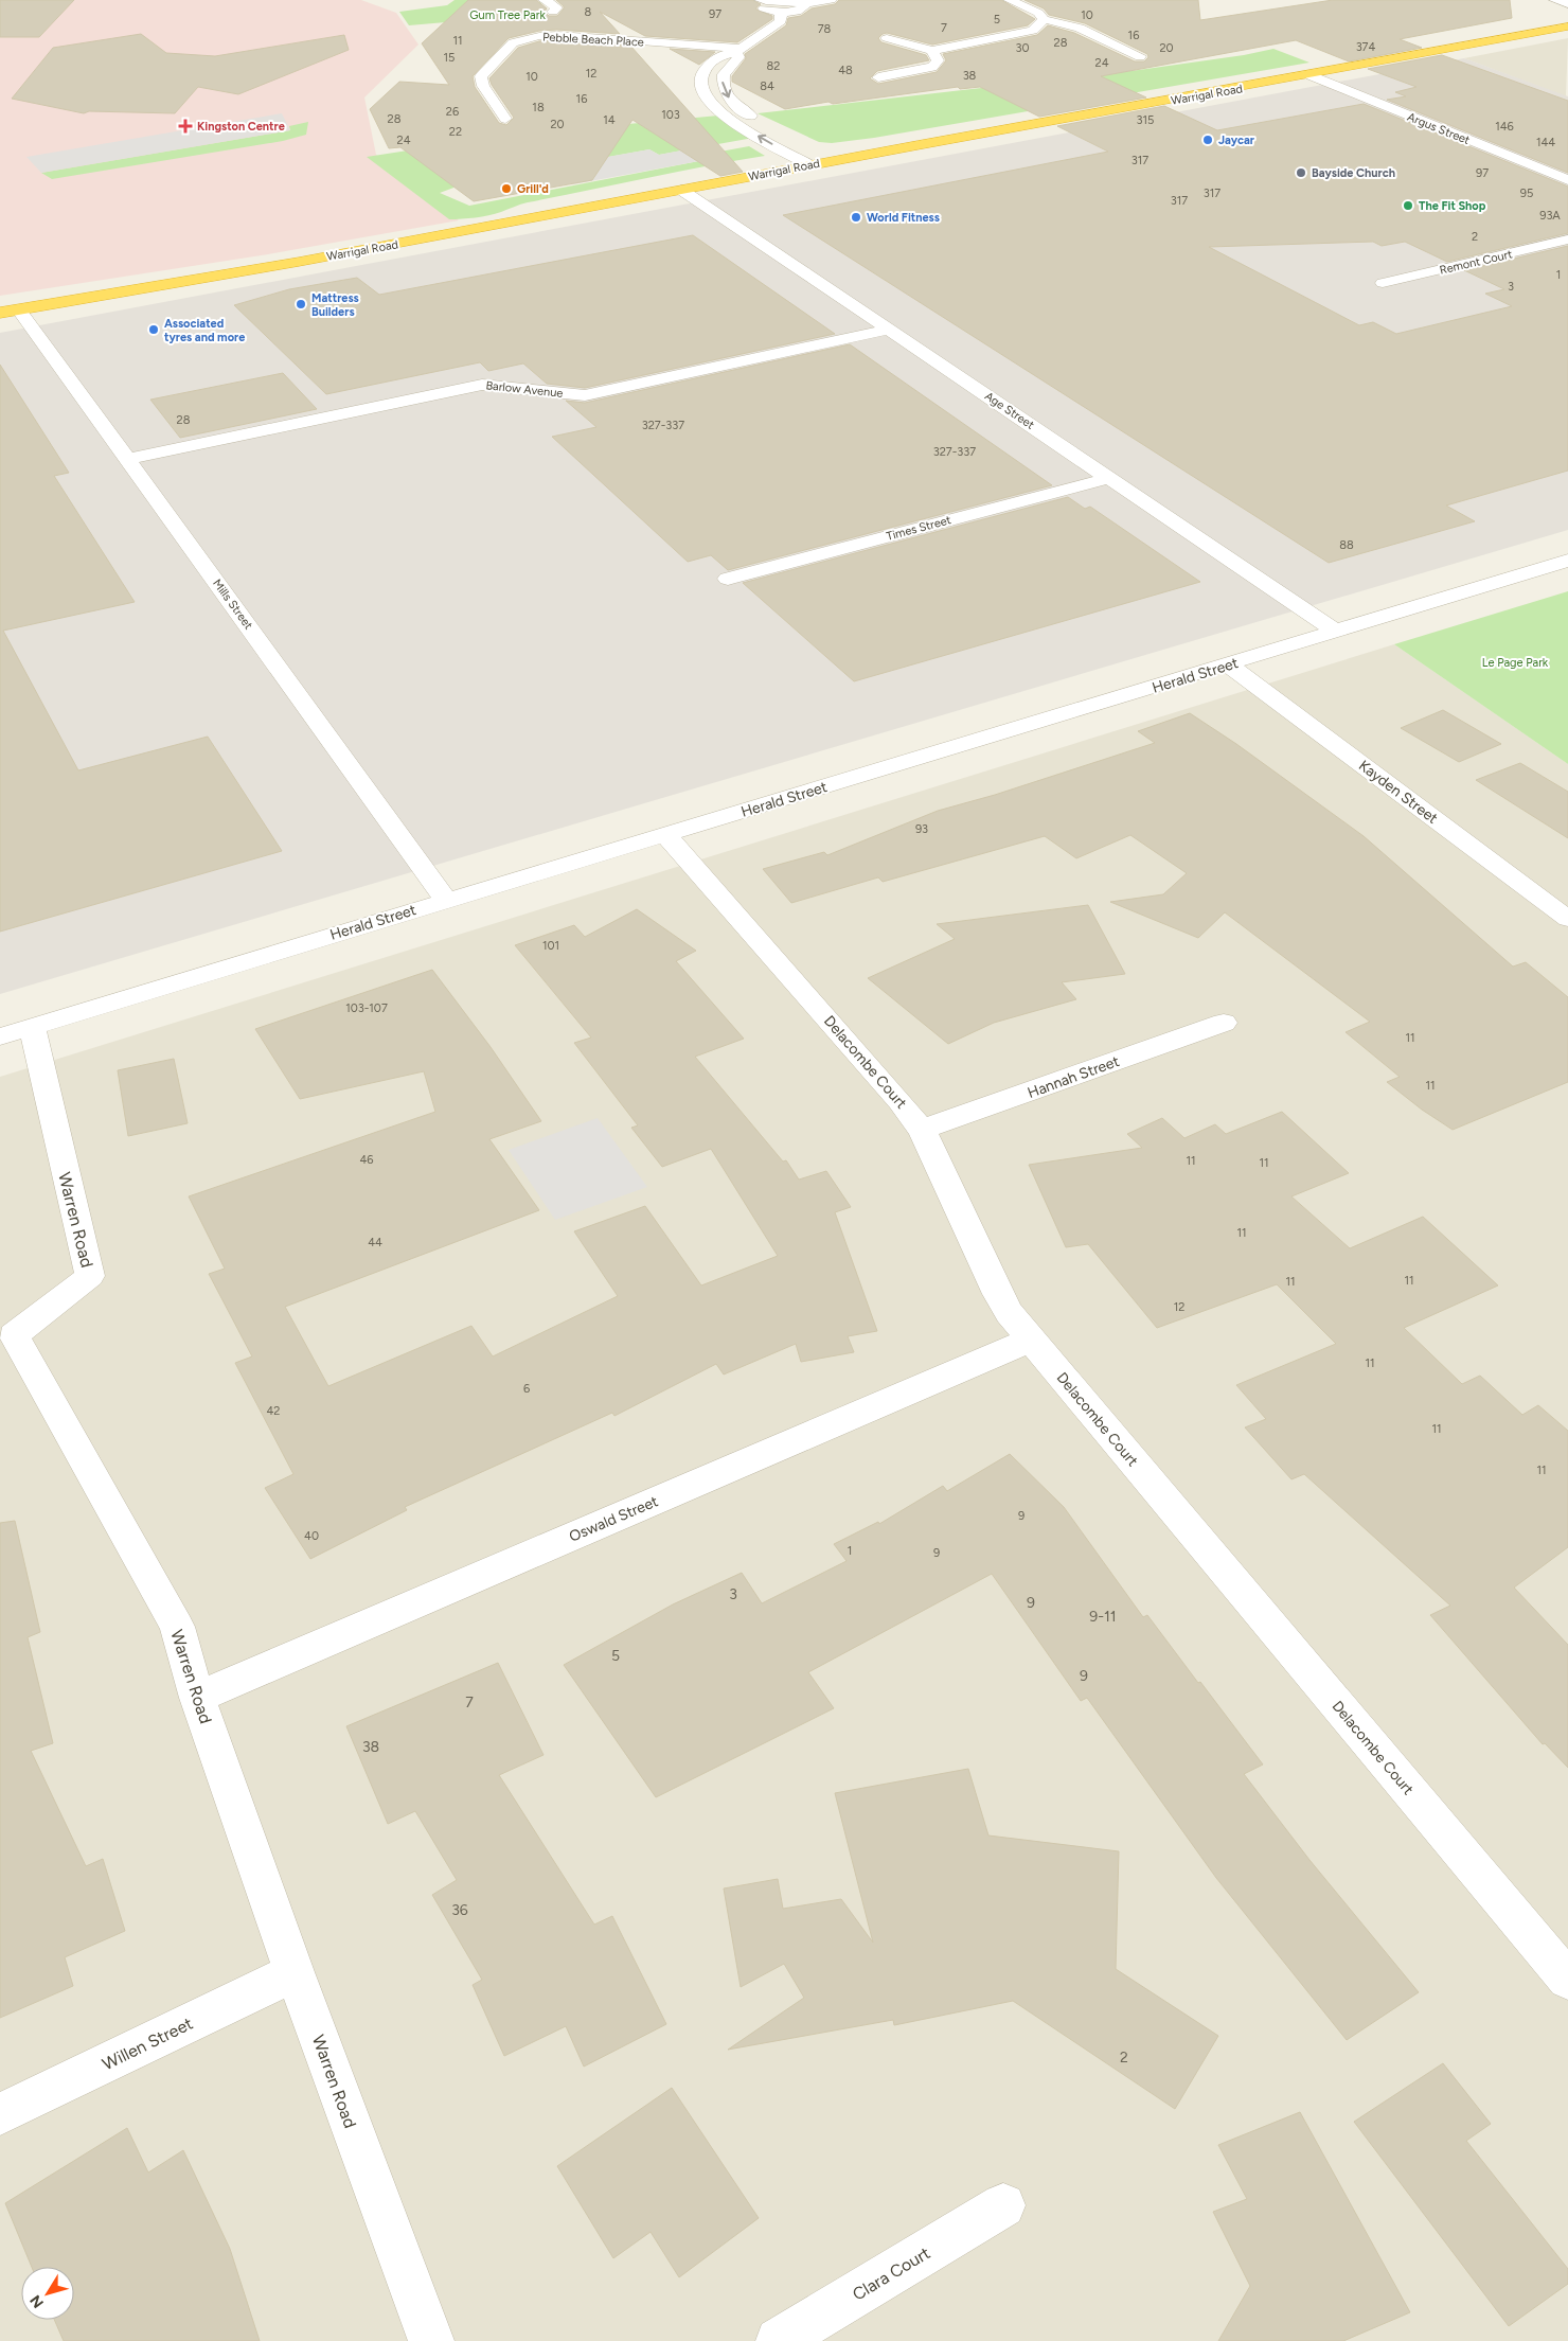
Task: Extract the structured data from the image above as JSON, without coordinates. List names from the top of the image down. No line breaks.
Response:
{"streets":{"highway":["Warrigal Road"],"street":["Pebble Beach Place","Argus Street","Remont Court","Barlow Avenue","Age Street","Times Street","Mills Street","Herald Street","Kayden Street","Delacombe Court","Hannah Street","Warren Road","Oswald Street","Willen Street","Clara Court"]},"crossings":[["Warrigal Road","Argus Street"],["Warrigal Road","Age Street"],["Warrigal Road","Mills Street"],["Barlow Avenue","Age Street"],["Barlow Avenue","Mills Street"],["Age Street","Times Street"],["Age Street","Herald Street"],["Mills Street","Herald Street"],["Herald Street","Kayden Street"],["Herald Street","Delacombe Court"],["Herald Street","Warren Road"],["Delacombe Court","Hannah Street"],["Delacombe Court","Oswald Street"],["Warren Road","Oswald Street"],["Warren Road","Willen Street"]],"parks":["Gum Tree Park","Le Page Park"],"places":{"health":["Kingston Centre"],"other":["Jaycar","Bayside Church","Grill'd","The Fit Shop","World Fitness","Mattress Builders","Associated tyres and more"]},"house_numbers":["8","97","10","5","7","78","16","11","28","374","30","20","15","24","82","48","12","38","10","84","16","18","26","103","28","14","315","20","146","22","24","144","317","97","317","95","317","93A","2","1","3","28","327-337","327-337","88","93","101","103-107","11","11","46","11","11","11","44","11","11","12","11","6","42","11","11","9","40","1","9","3","9","9-11","5","9","7","38","36","2"],"north":"bottom left"}
